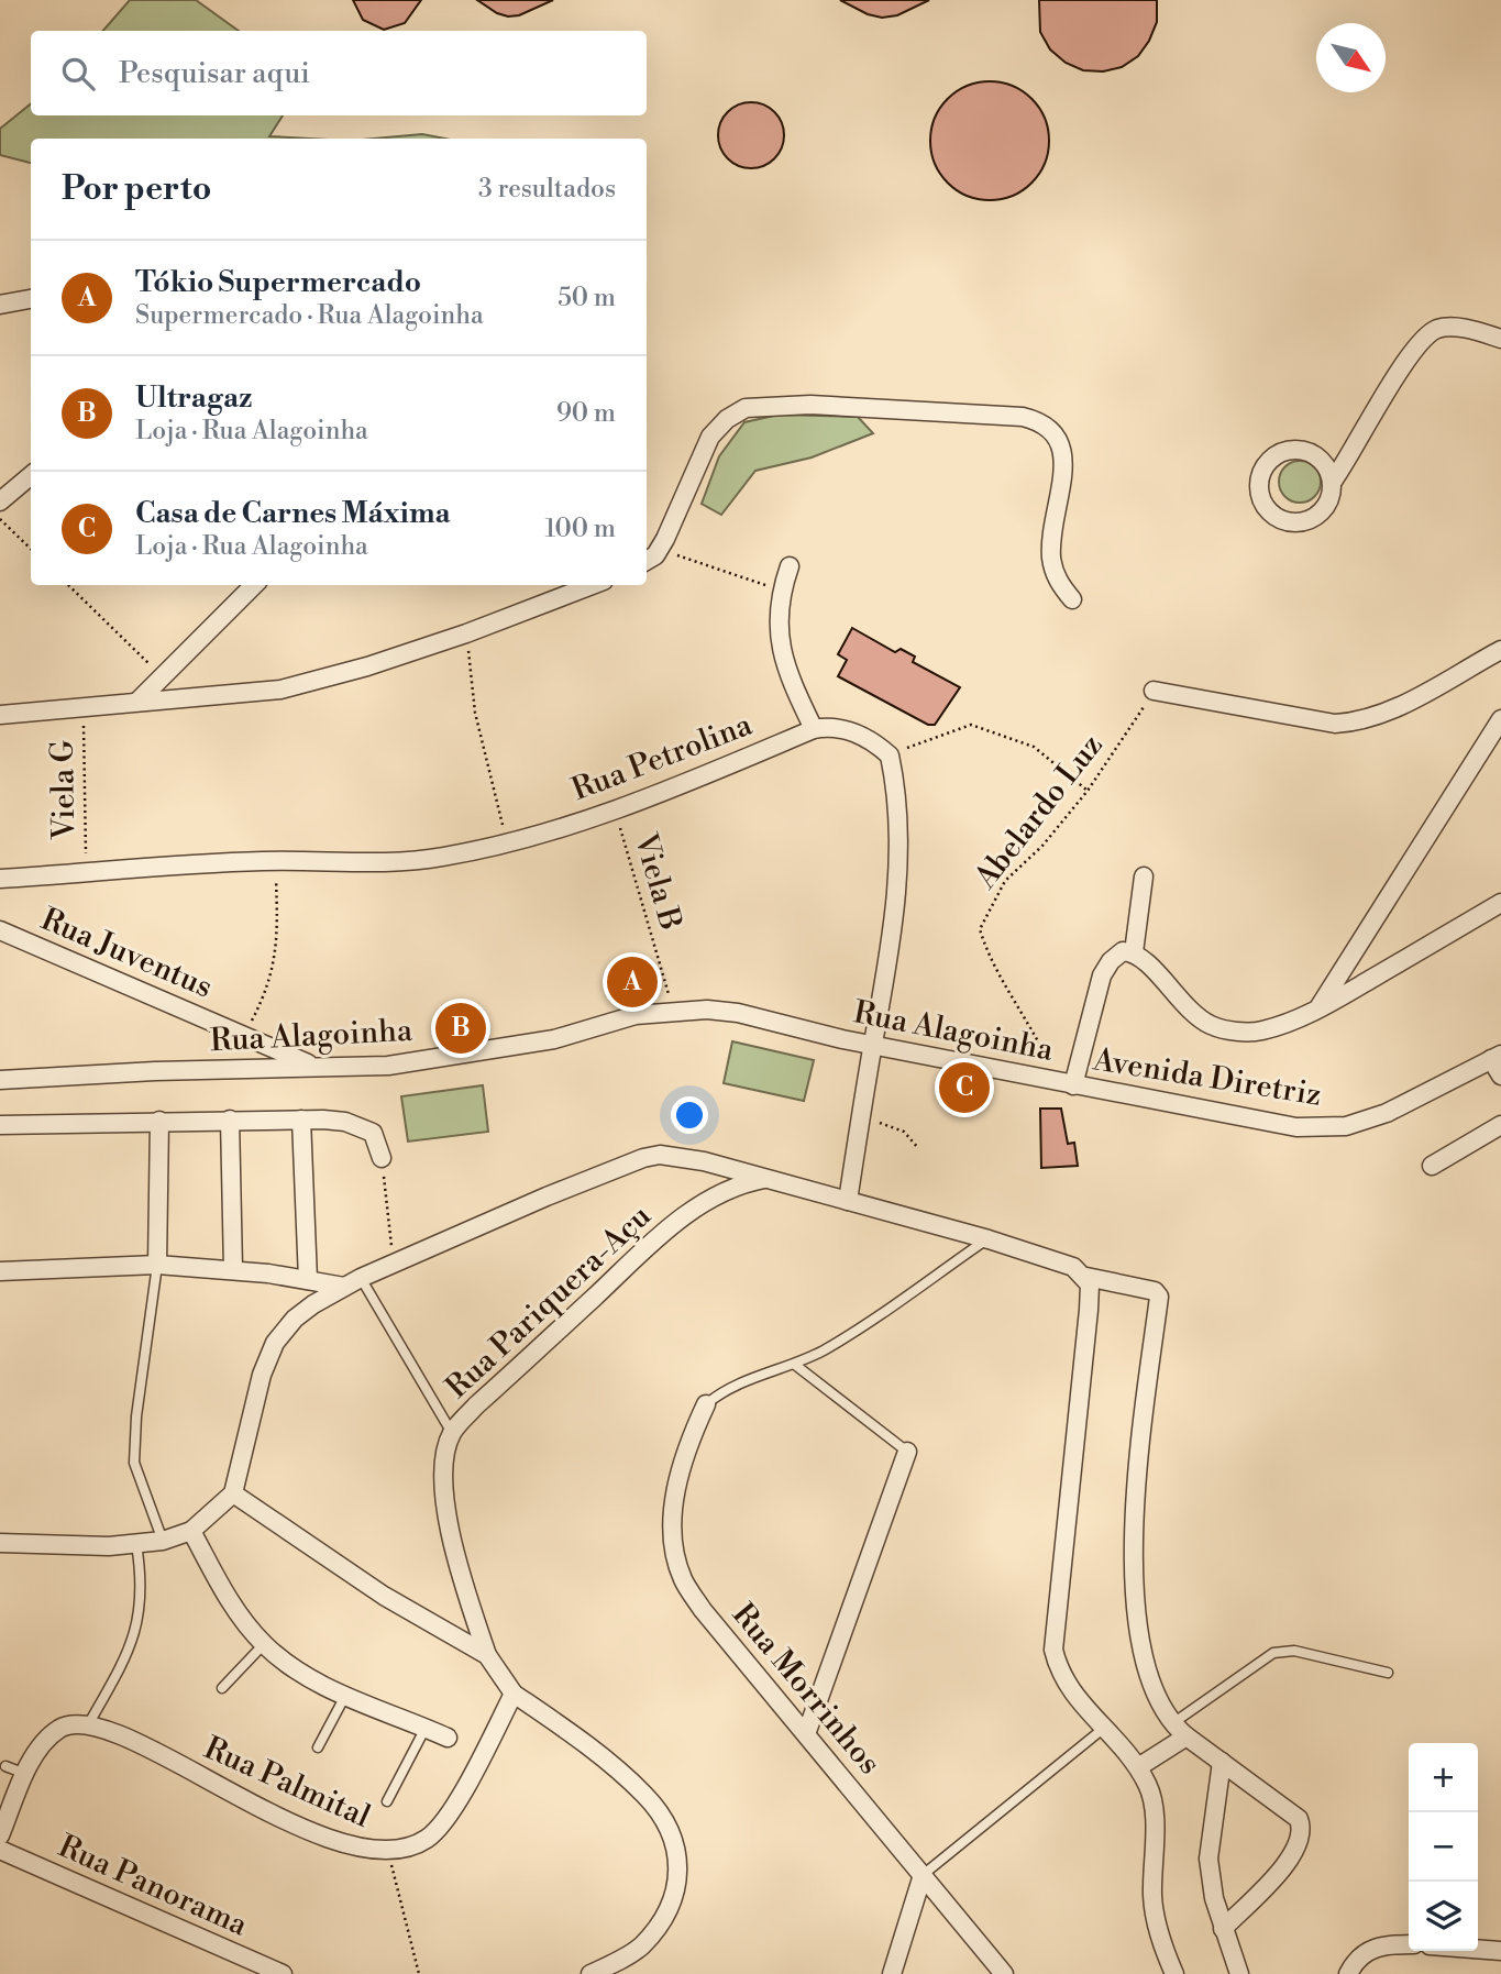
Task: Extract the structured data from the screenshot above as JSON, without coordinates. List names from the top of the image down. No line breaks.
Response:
{"streets":{"street":["Rua Petrolina","Rua Juventus","Rua Alagoinha","Avenida Diretriz","Rua Pariquera-Açu","Rua Morrinhos","Rua Palmital","Rua Panorama"],"path":["Viela G","Abelardo Luz","Viela B"]},"crossings":[["Rua Petrolina","Viela G"],["Rua Petrolina","Viela B"],["Abelardo Luz","Rua Alagoinha"],["Abelardo Luz","Avenida Diretriz"],["Viela B","Rua Alagoinha"],["Rua Juventus","Rua Alagoinha"],["Rua Alagoinha","Avenida Diretriz"]],"north":"bottom right","page":{"search":"Pesquisar aqui","heading":["Por perto","3 resultados"],"list":[{"mark":"A","name":"Tókio Supermercado","note":"Supermercado · Rua Alagoinha","value":"50 m"},{"mark":"B","name":"Ultragaz","note":"Loja · Rua Alagoinha","value":"90 m"},{"mark":"C","name":"Casa de Carnes Máxima","note":"Loja · Rua Alagoinha","value":"100 m"}],"pins":["A","B","C"],"map_buttons":["+","−"]}}
